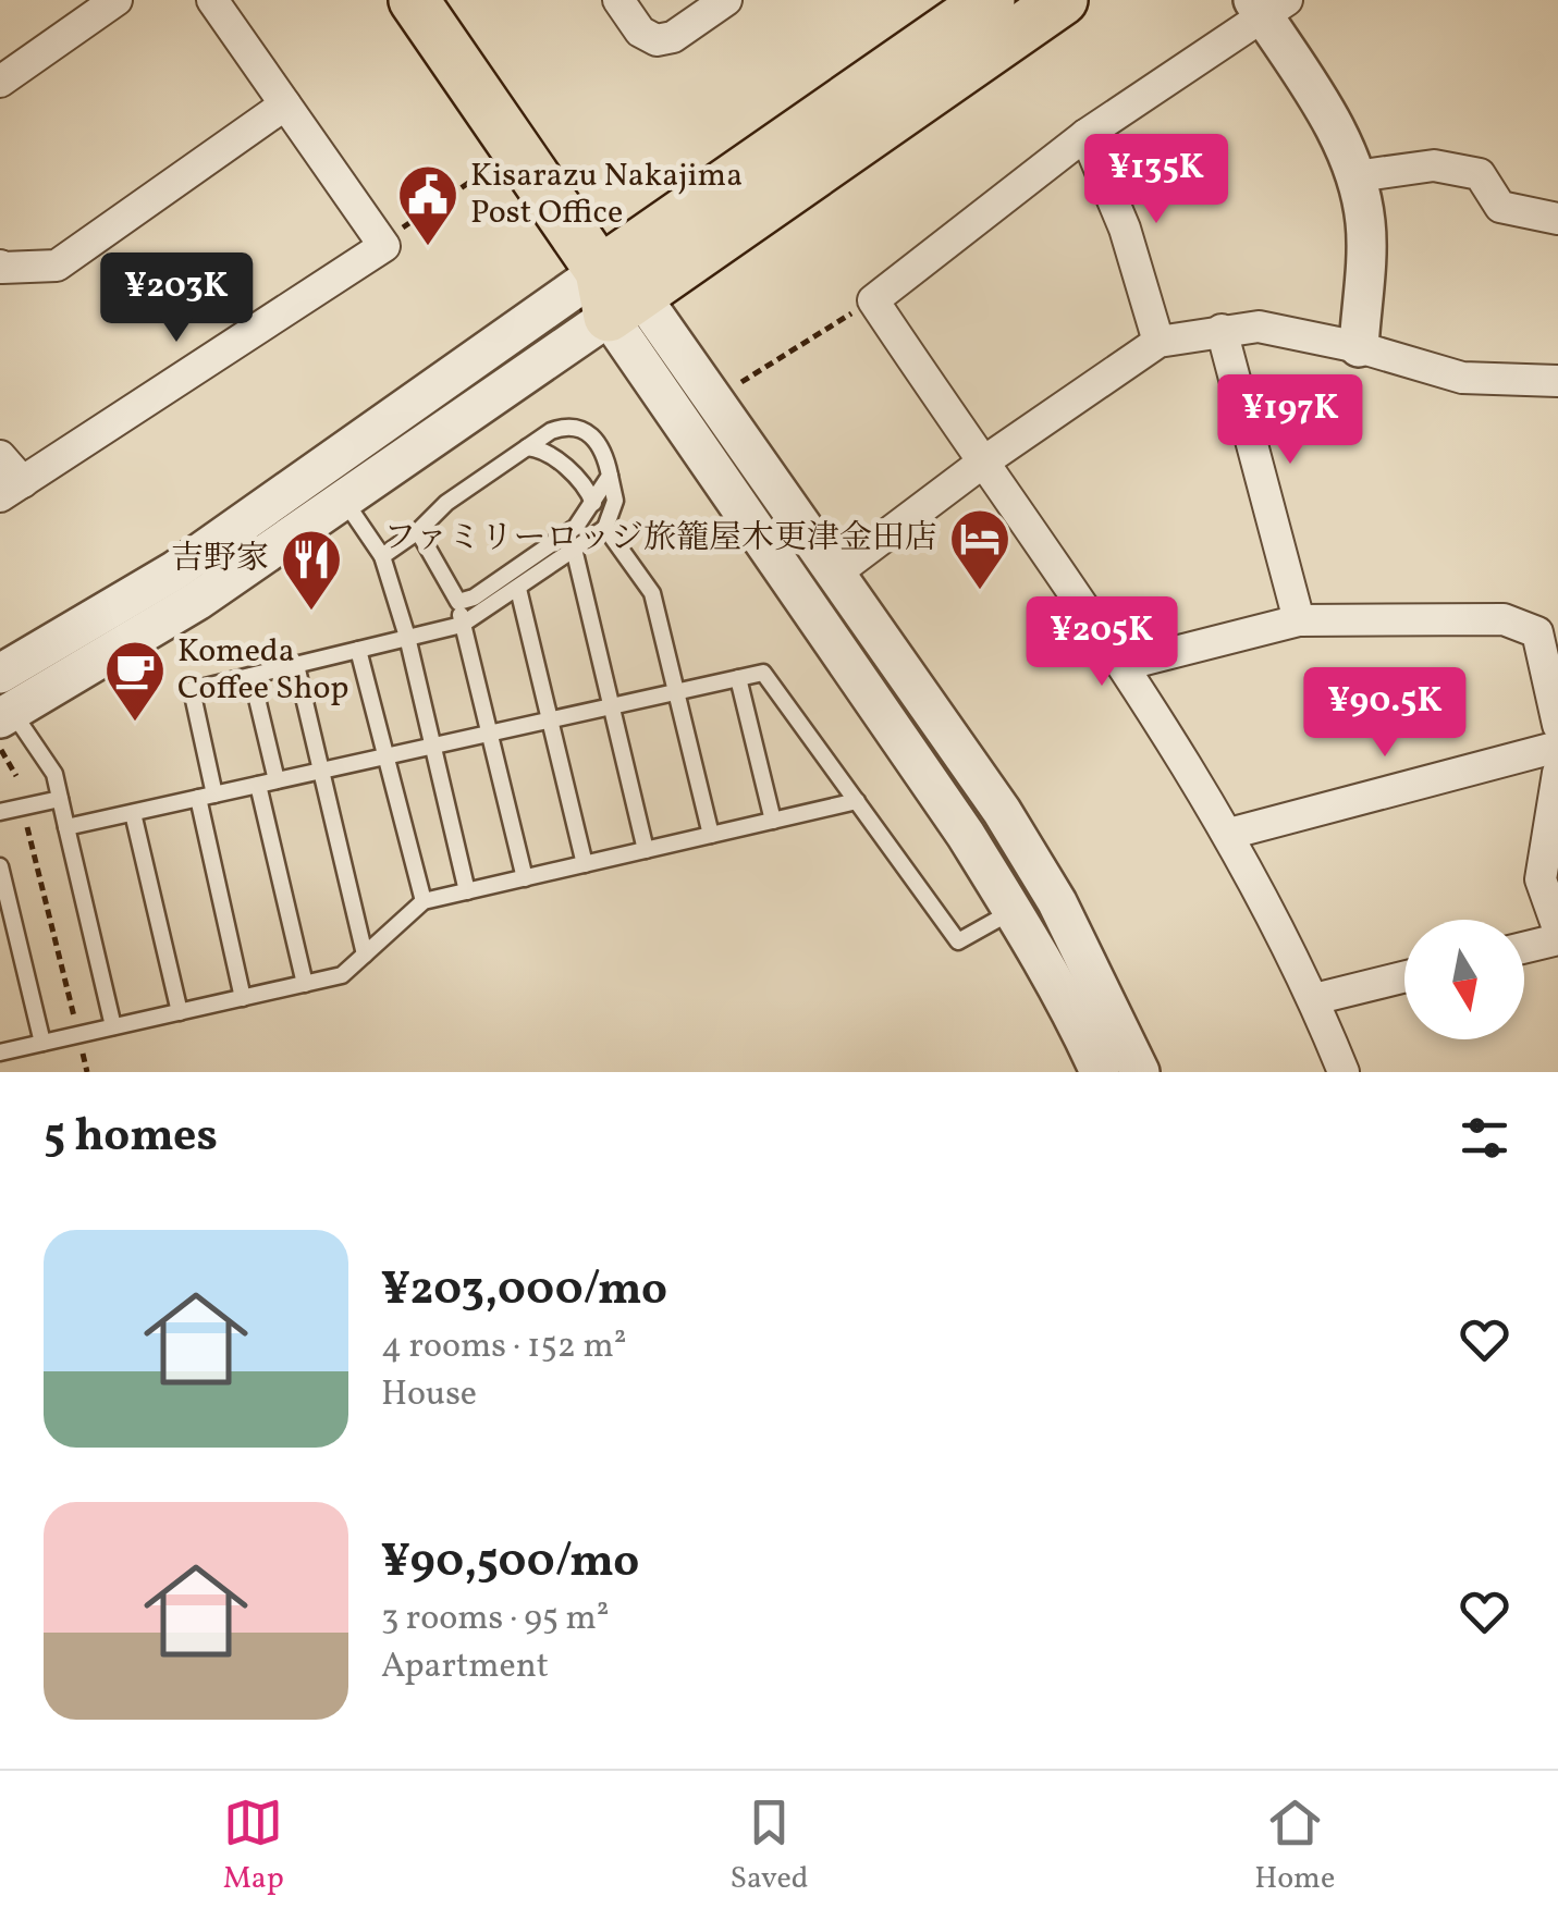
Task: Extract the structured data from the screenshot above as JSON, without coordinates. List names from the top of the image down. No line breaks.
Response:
{"places":{"public building":["Kisarazu Nakajima Post Office"],"hotel":["ファミリーロッジ旅籠屋木更津金田店"],"restaurant":["吉野家"],"cafe":["Komeda Coffee Shop"]},"north":"bottom","page":{"price":["¥135K","¥203K","¥197K","¥205K","¥90.5K"],"heading":"5 homes","list":[{"name":"¥203,000/mo","note":"4 rooms · 152 m² · House"},{"name":"¥90,500/mo","note":"3 rooms · 95 m² · Apartment"}],"tabs":["Map","Saved","Home"]}}
